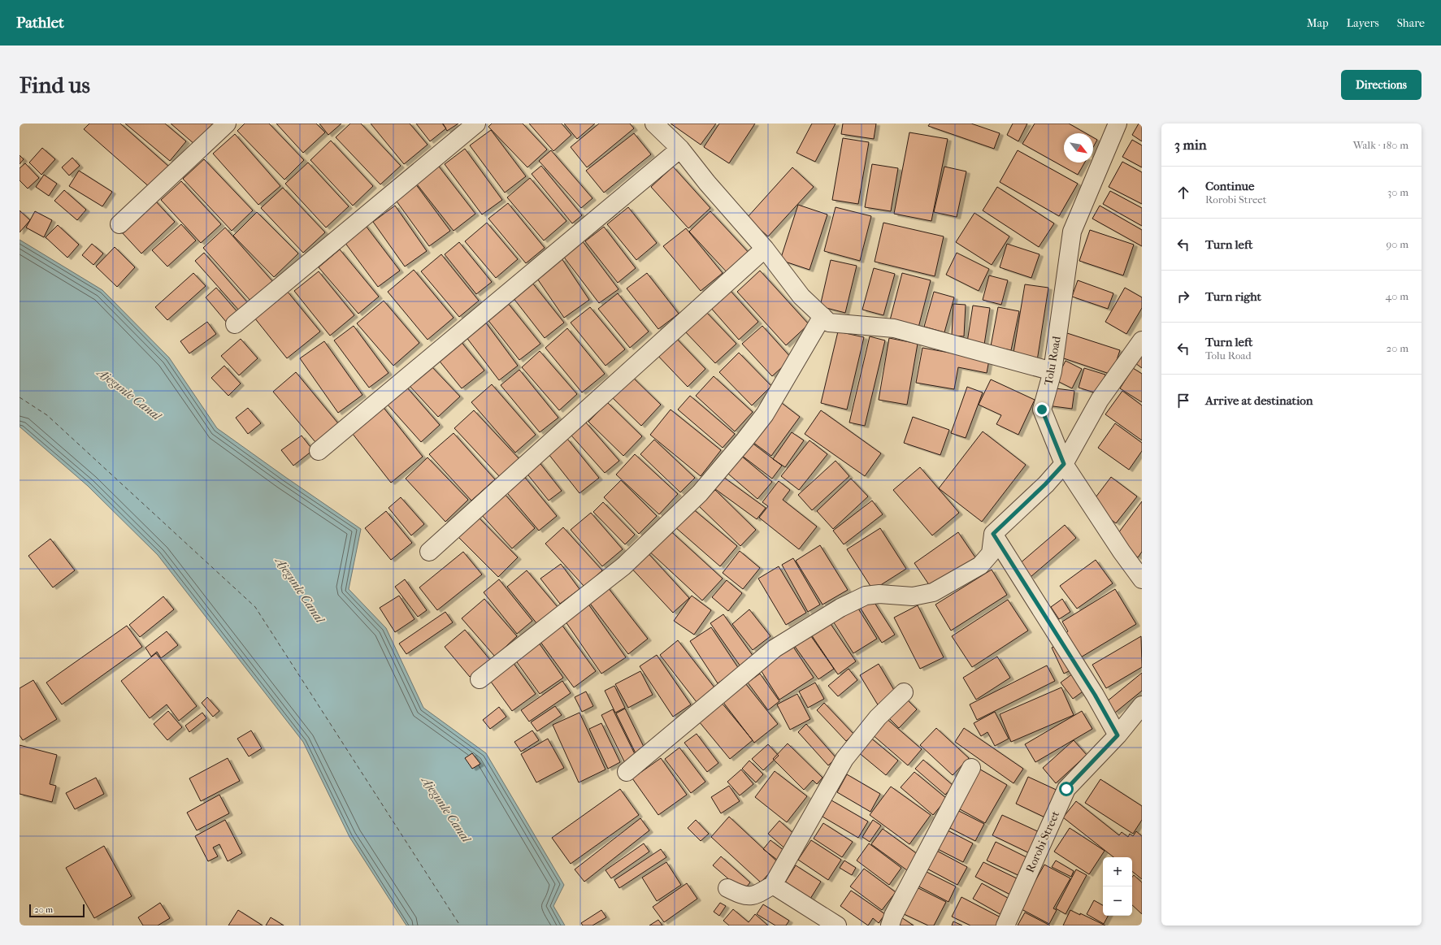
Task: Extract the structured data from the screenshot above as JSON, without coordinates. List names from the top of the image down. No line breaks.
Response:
{"streets":{"street":["Tolu Road","Rorobi Street"]},"water":["Ajegunle Canal"],"scale_bar":"20 m","north":"bottom right","page":{"header":"Pathlet","nav":["Map","Layers","Share"],"buttons":"Directions","title":"Find us","heading":["3 min","Walk · 180 m"],"list":[["Continue","Rorobi Street","30 m"],["Turn left","90 m"],["Turn right","40 m"],["Turn left","Tolu Road","20 m"],"Arrive at destination"],"map_buttons":["+","−"],"scale":"20 m"}}
